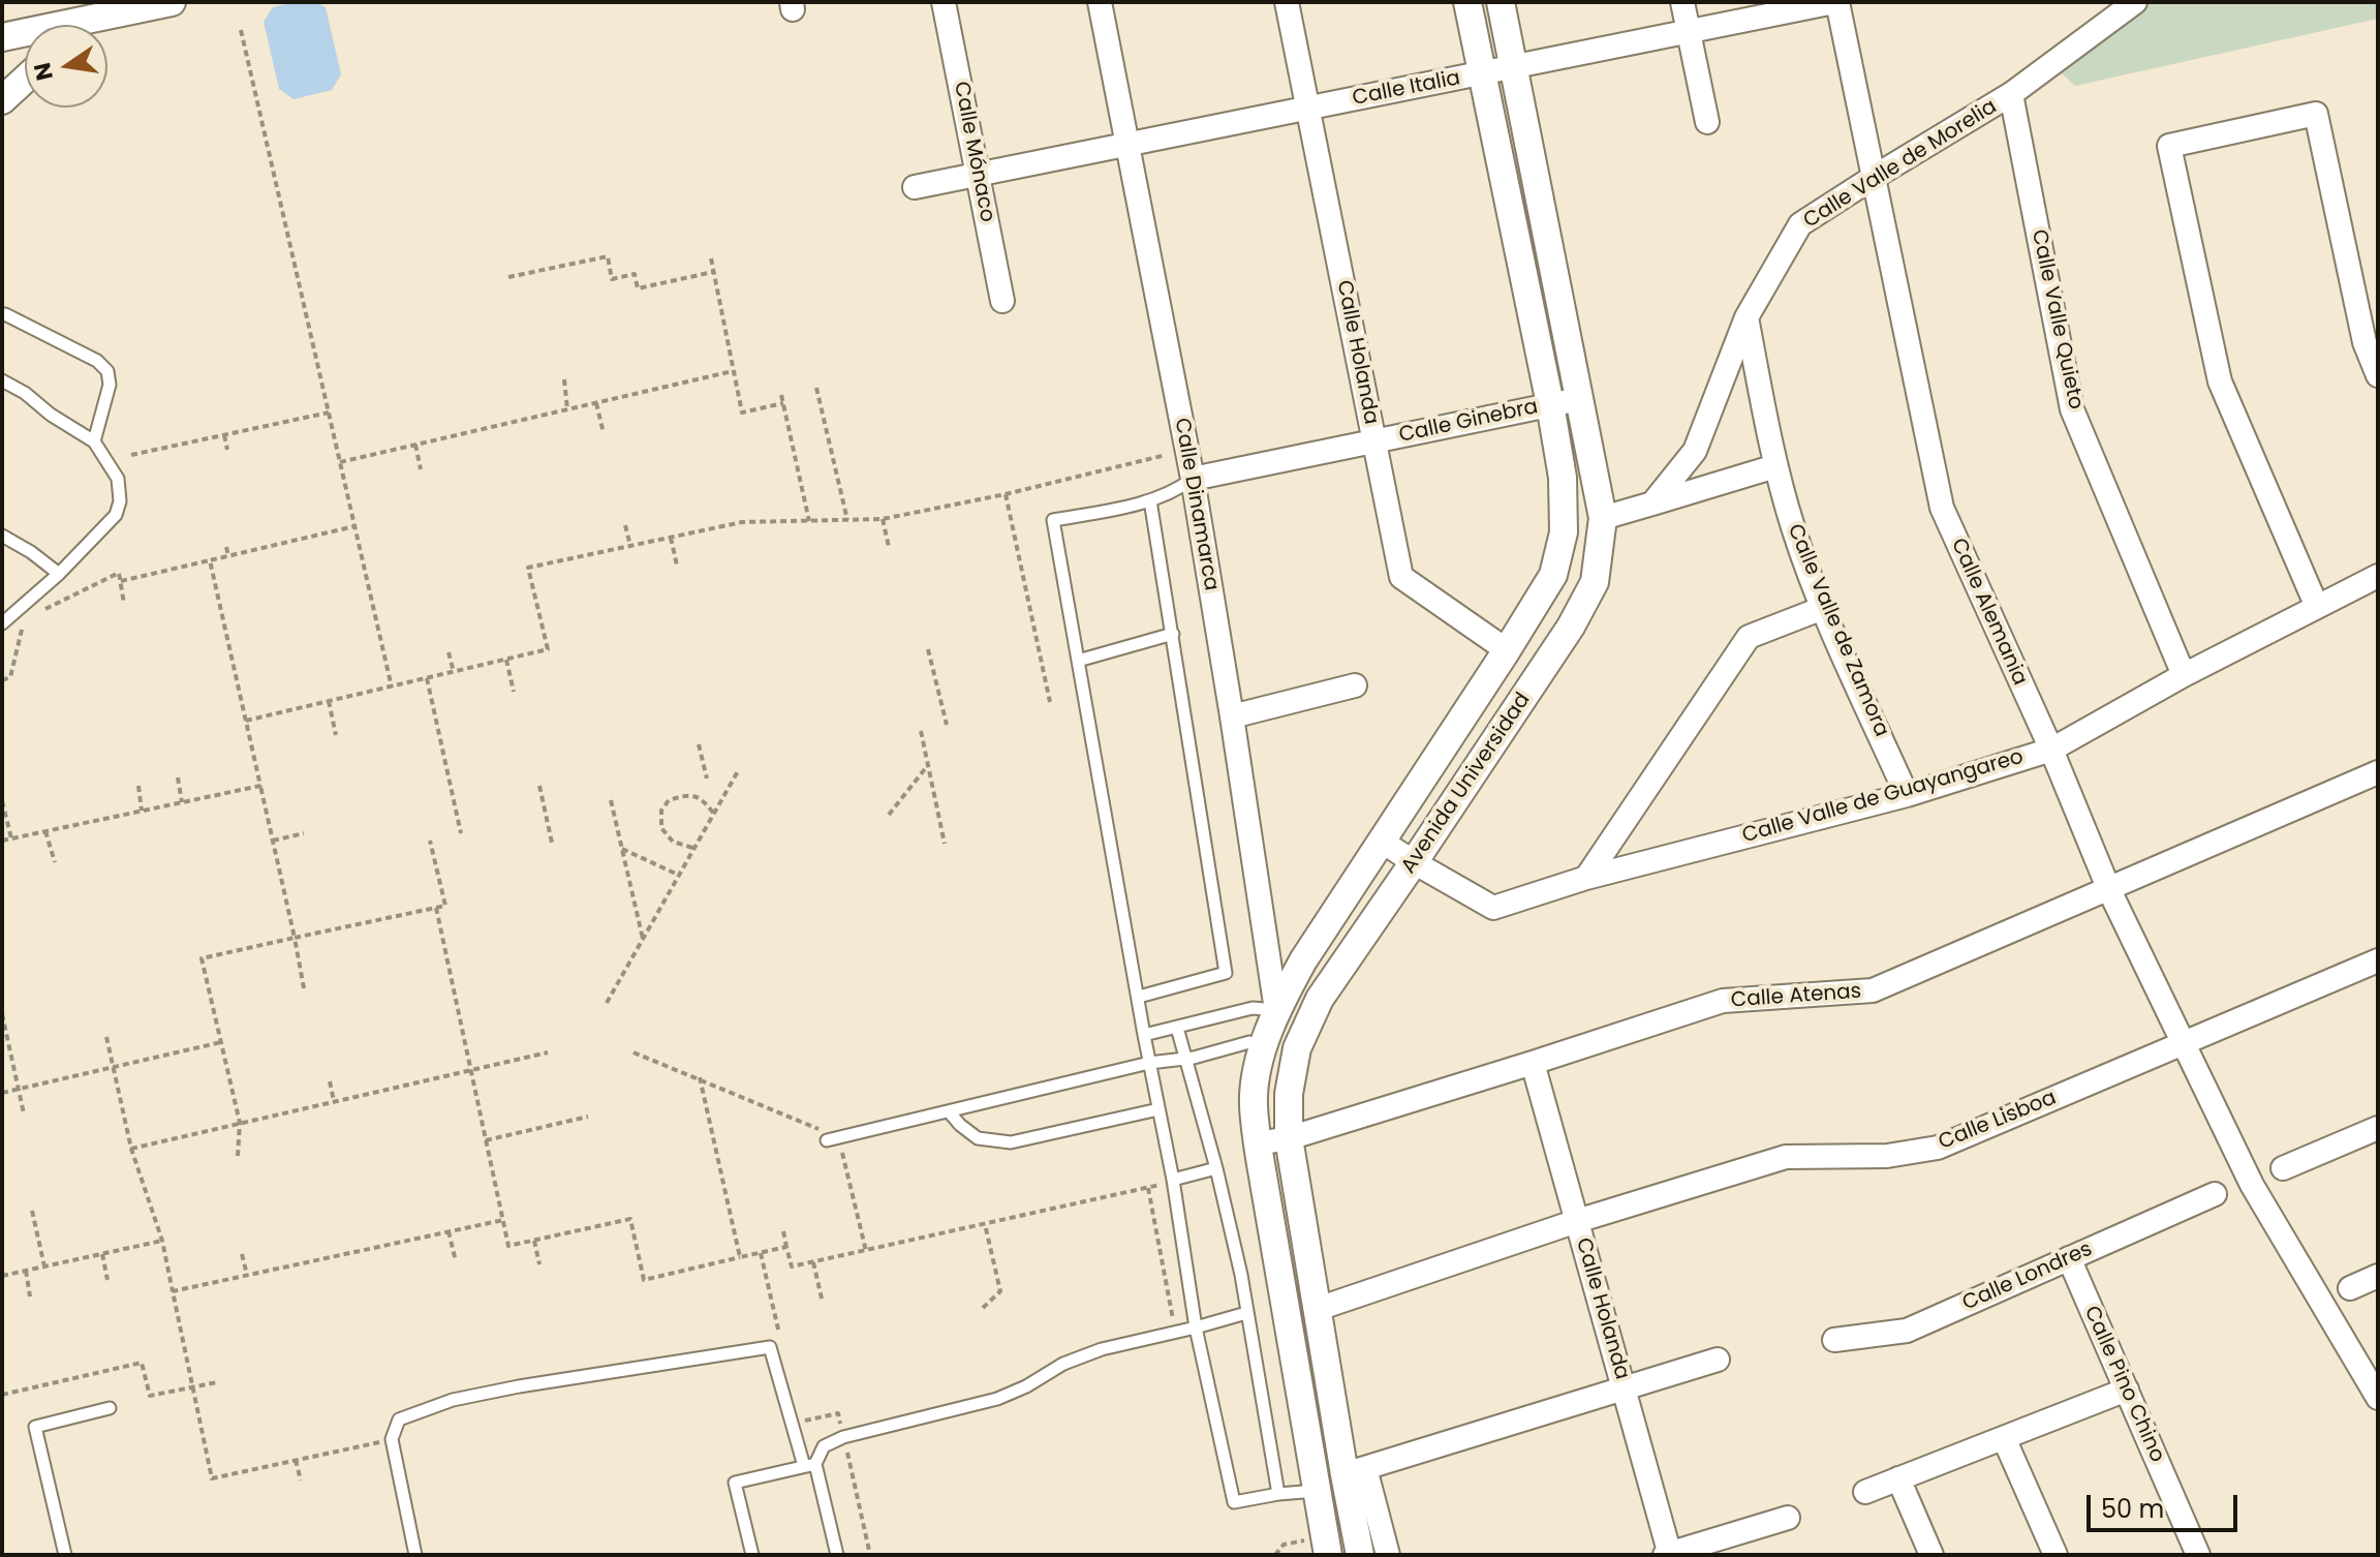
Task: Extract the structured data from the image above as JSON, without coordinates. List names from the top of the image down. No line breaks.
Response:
{"streets":{"street":["Calle Italia","Calle Mónaco","Calle Valle de Morelia","Calle Valle Quieto","Calle Holanda","Calle Ginebra","Calle Dinamarca","Calle Alemania","Calle Valle de Zamora","Avenida Universidad","Calle Valle de Guayangareo","Calle Atenas","Calle Lisboa","Calle Londres","Calle Pino Chino"]},"crossings":[["Calle Italia","Calle Mónaco"],["Calle Italia","Calle Holanda"],["Calle Italia","Calle Dinamarca"],["Calle Italia","Calle Alemania"],["Calle Italia","Avenida Universidad"],["Calle Valle de Morelia","Calle Valle Quieto"],["Calle Valle de Morelia","Calle Alemania"],["Calle Valle de Morelia","Calle Valle de Zamora"],["Calle Valle Quieto","Calle Valle de Guayangareo"],["Calle Holanda","Calle Ginebra"],["Calle Holanda","Avenida Universidad"],["Calle Holanda","Calle Atenas"],["Calle Holanda","Calle Lisboa"],["Calle Ginebra","Calle Dinamarca"],["Calle Ginebra","Avenida Universidad"],["Calle Dinamarca","Avenida Universidad"],["Calle Alemania","Calle Valle de Guayangareo"],["Calle Alemania","Calle Atenas"],["Calle Alemania","Calle Lisboa"],["Calle Valle de Zamora","Calle Valle de Guayangareo"],["Avenida Universidad","Calle Valle de Guayangareo"],["Avenida Universidad","Calle Atenas"],["Avenida Universidad","Calle Lisboa"],["Calle Londres","Calle Pino Chino"]],"scale_bar":"50 m","north":"left"}
